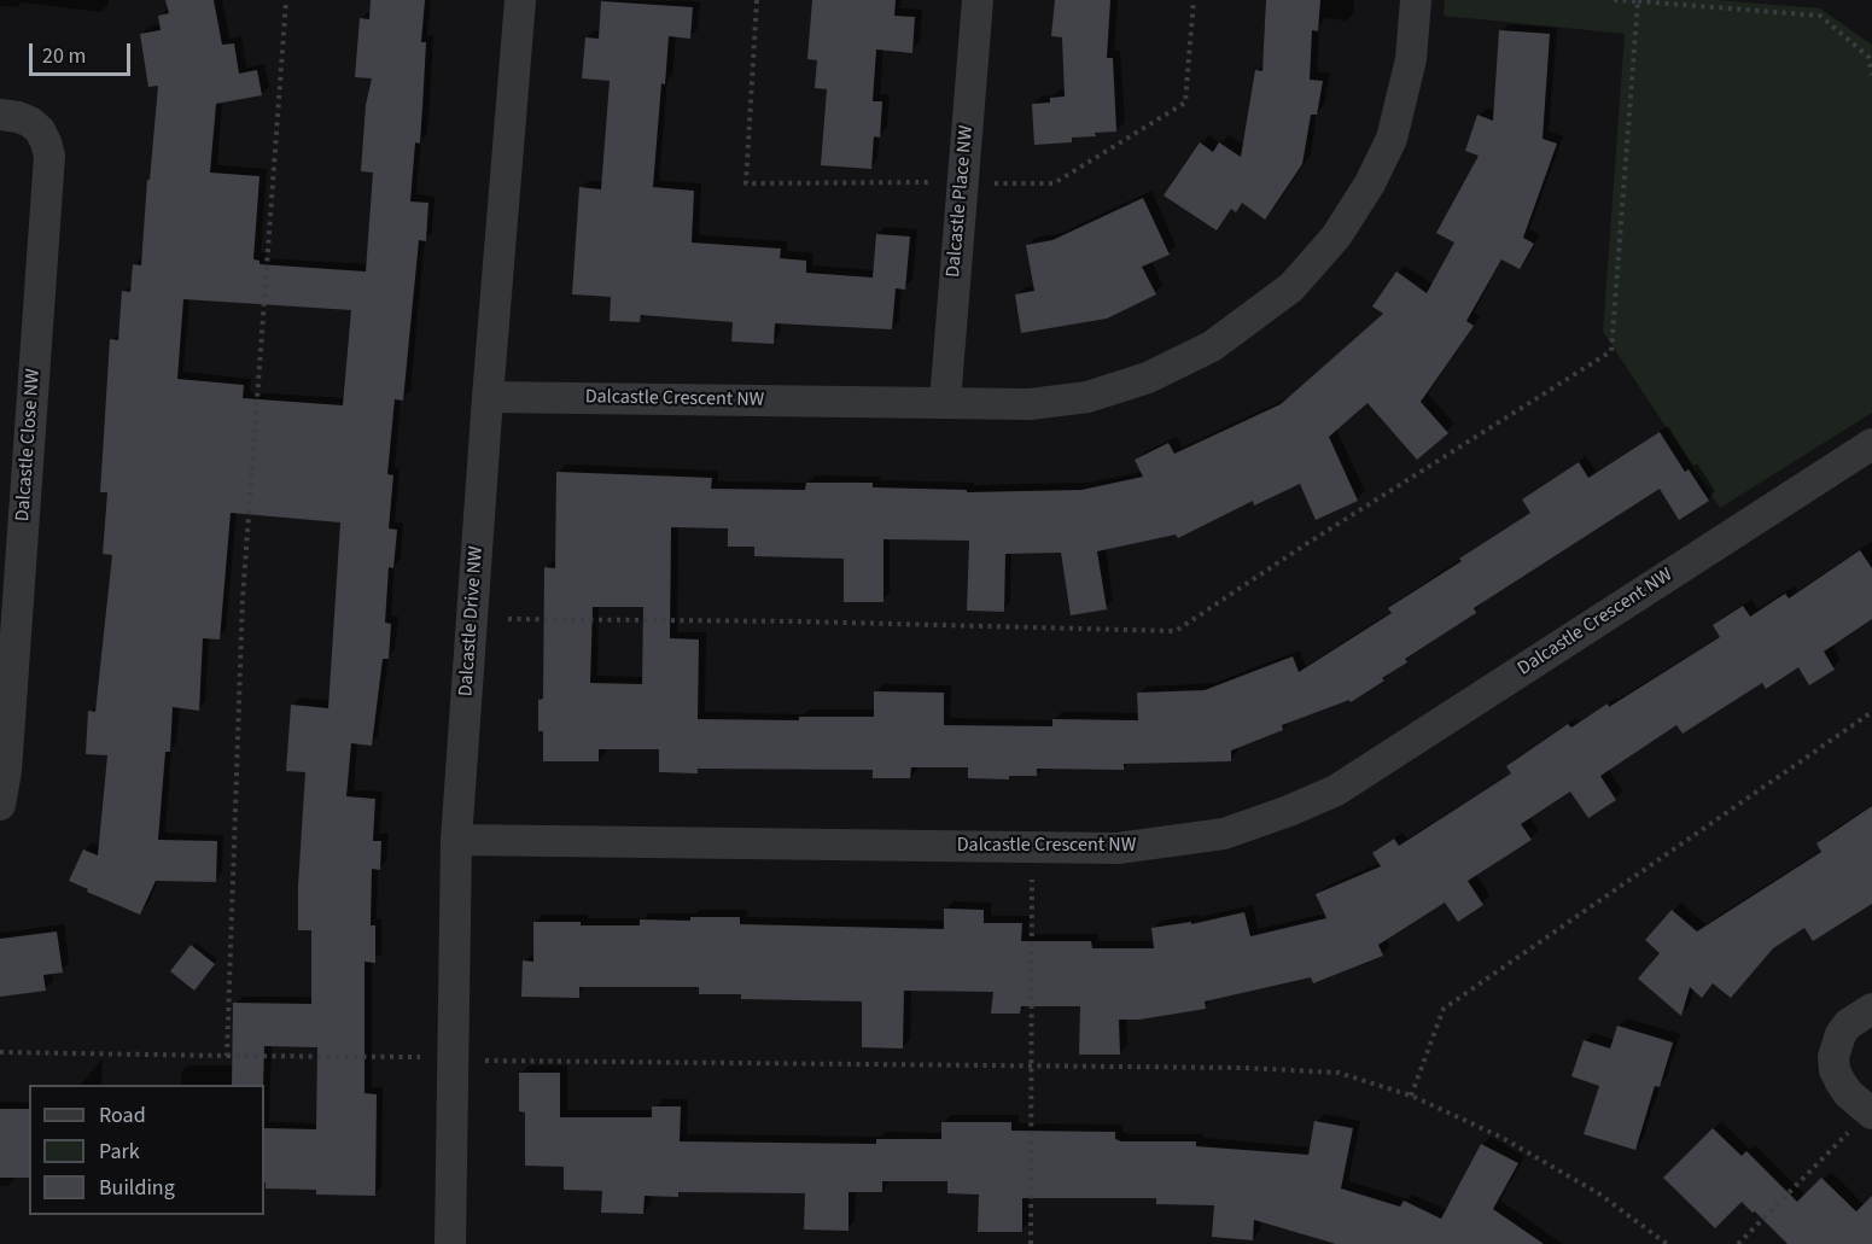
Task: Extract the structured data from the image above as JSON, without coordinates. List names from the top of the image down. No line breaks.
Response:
{"streets":{"street":["Dalcastle Place NW","Dalcastle Crescent NW","Dalcastle Close NW","Dalcastle Drive NW"]},"crossings":[["Dalcastle Place NW","Dalcastle Crescent NW"],["Dalcastle Crescent NW","Dalcastle Drive NW"]],"legend":["Road","Park","Building"],"scale_bar":"20 m"}
